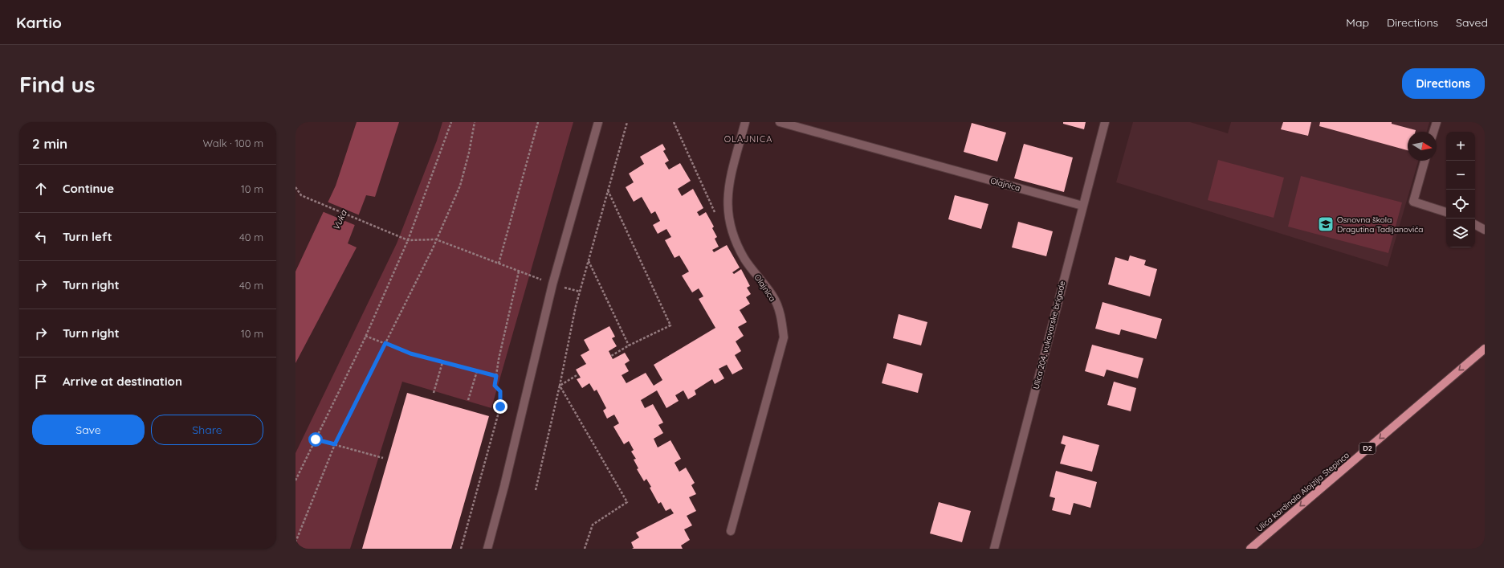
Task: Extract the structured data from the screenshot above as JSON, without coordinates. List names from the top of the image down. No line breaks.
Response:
{"streets":{"main road":["D2","Ulica kardinala Alojzija Stepinca"],"street":["Olajnica","Ulica 204. vukovarske brigade"]},"crossings":[["Olajnica","Ulica 204. vukovarske brigade"]],"one_way":["Ulica kardinala Alojzija Stepinca"],"districts":["OLAJNICA"],"water":["Vuka"],"places":{"school or university":["Osnovna škola Dragutina Tadijanovića"]},"north":"right","page":{"header":"Kartio","nav":["Map","Directions","Saved"],"buttons":["Directions",["Save","Share"]],"title":"Find us","heading":["2 min","Walk · 100 m"],"map_buttons":["+","−"],"list":[["Continue","10 m"],["Turn left","40 m"],["Turn right","40 m"],["Turn right","10 m"],"Arrive at destination"]}}
